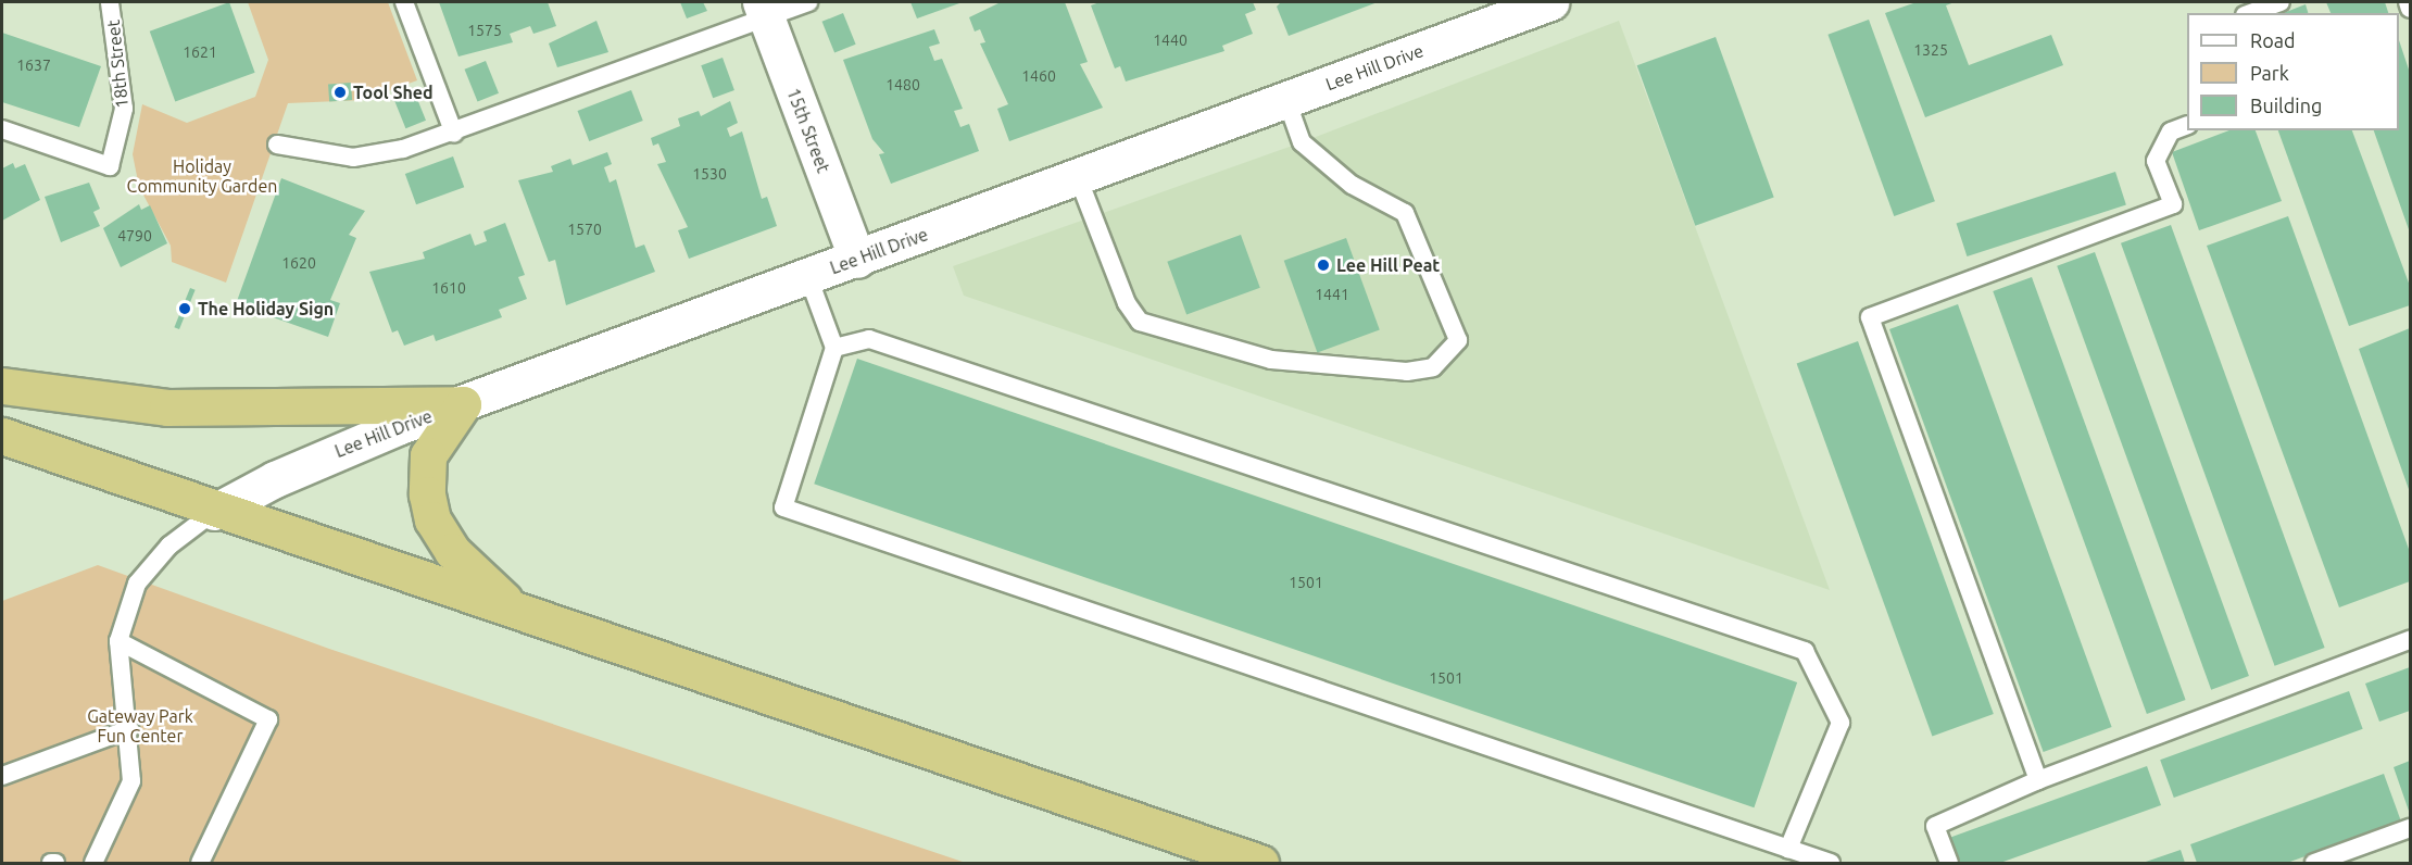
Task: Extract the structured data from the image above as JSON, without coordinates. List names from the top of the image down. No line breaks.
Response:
{"streets":{"street":["Lee Hill Drive","15th Street"],"lane":["18th Street"]},"crossings":[["Lee Hill Drive","15th Street"]],"parks":["Holiday Community Garden","Gateway Park Fun Center"],"places":["Tool Shed","Lee Hill Peat","The Holiday Sign"],"house_numbers":["1575","1440","1325","1621","1637","1460","1480","1530","1570","4790","1620","1610","1441","1501","1501"],"legend":["Road","Park","Building"]}
